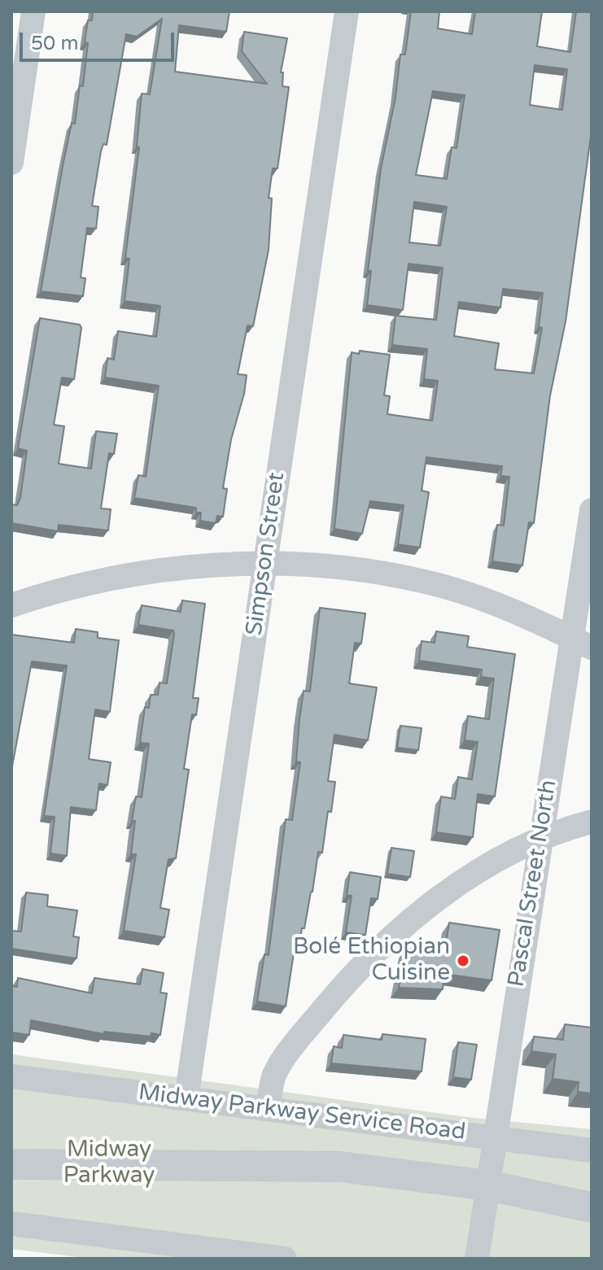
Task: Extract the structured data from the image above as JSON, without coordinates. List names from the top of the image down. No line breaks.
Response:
{"streets":{"street":["Simpson Street","Pascal Street North","Midway Parkway Service Road"]},"crossings":[["Simpson Street","Midway Parkway Service Road"],["Pascal Street North","Midway Parkway Service Road"]],"parks":["Midway Parkway"],"places":["Bolé Ethiopian Cuisine"],"scale_bar":"50 m"}
